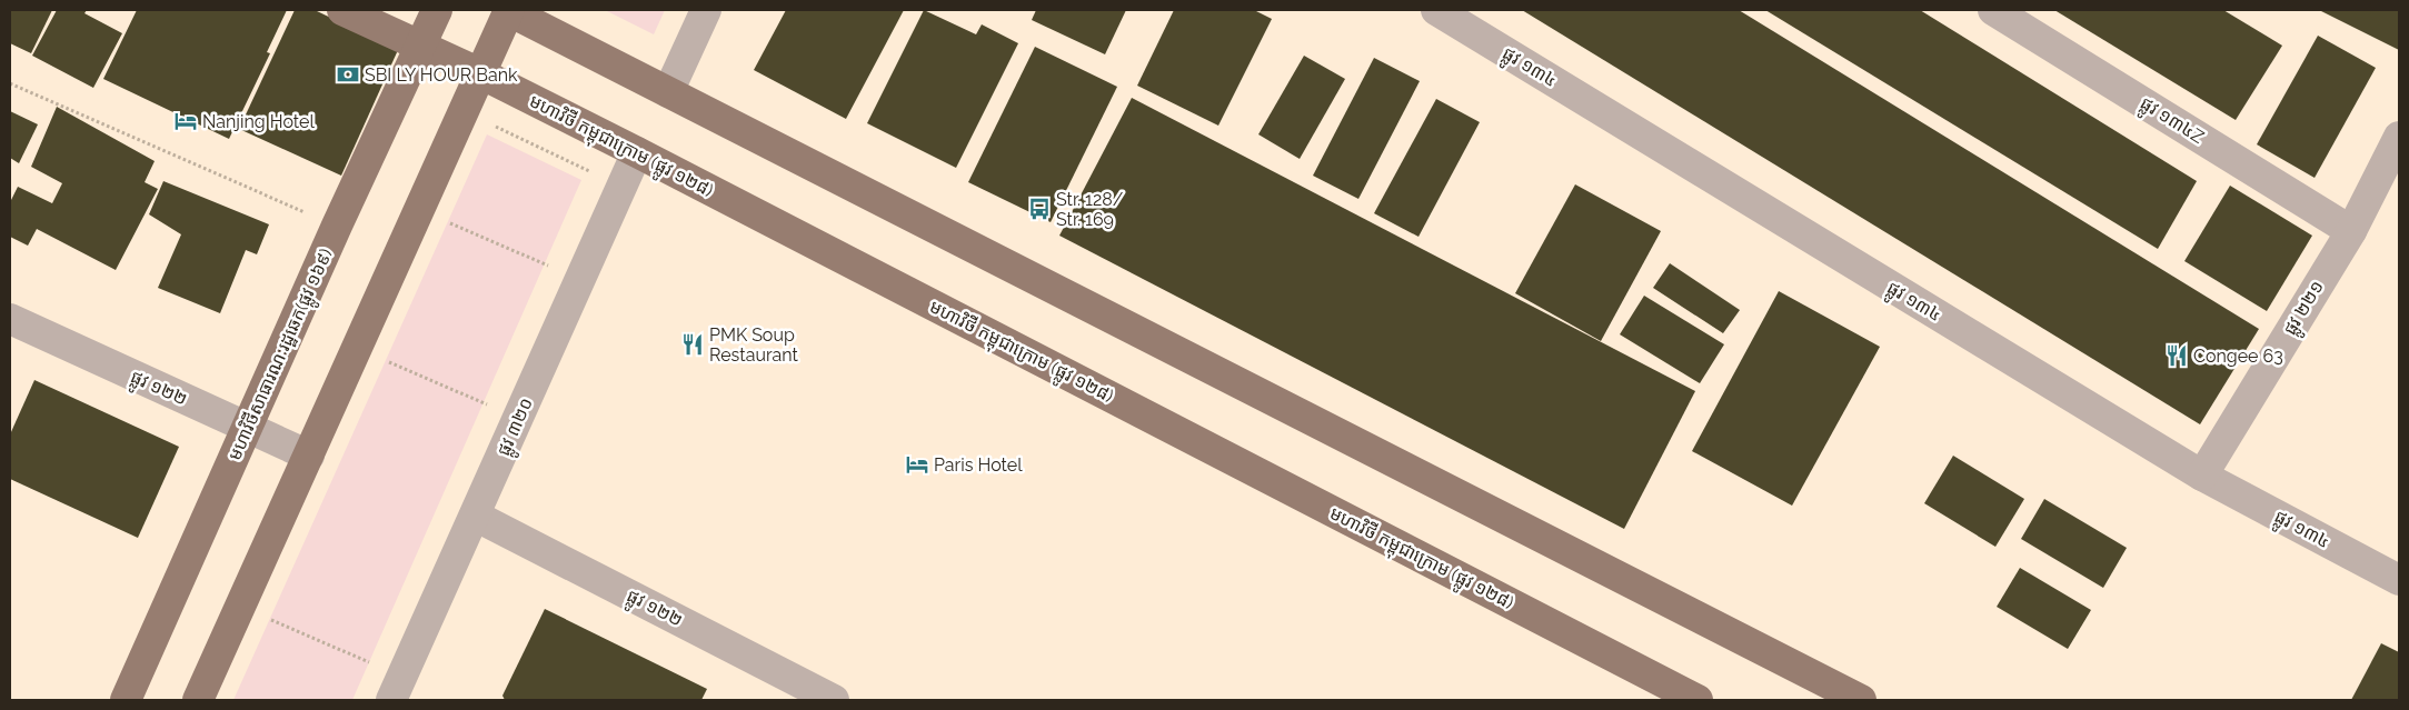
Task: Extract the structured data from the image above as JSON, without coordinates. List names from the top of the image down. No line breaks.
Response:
{"streets":{"main road":["មហាវិថី កម្ពុជាក្រោម (ផ្លូវ ១២៨)","មហាវិថីសាធារណៈរដ្ឋឆេក(ផ្លូវ ១៦៩)"],"street":["ផ្លូវ ១៣៤","ផ្លូវ ១៣៤Z","ផ្លូវ ២២១","ផ្លូវ ១២២","ផ្លូវ ៣២០"]},"crossings":[["ផ្លូវ ១៣៤","ផ្លូវ ២២១"],["ផ្លូវ ១៣៤Z","ផ្លូវ ២២១"],["មហាវិថី កម្ពុជាក្រោម (ផ្លូវ ១២៨)","មហាវិថីសាធារណៈរដ្ឋឆេក(ផ្លូវ ១៦៩)"],["មហាវិថី កម្ពុជាក្រោម (ផ្លូវ ១២៨)","ផ្លូវ ៣២០"],["មហាវិថីសាធារណៈរដ្ឋឆេក(ផ្លូវ ១៦៩)","ផ្លូវ ១២២"],["ផ្លូវ ១២២","ផ្លូវ ៣២០"]],"places":{"bank":["SBI LY HOUR Bank"],"hotel":["Nanjing Hotel","Paris Hotel"],"bus stop":["Str. 128/ Str. 169"],"restaurant":["PMK Soup Restaurant","Congee 63"]}}
